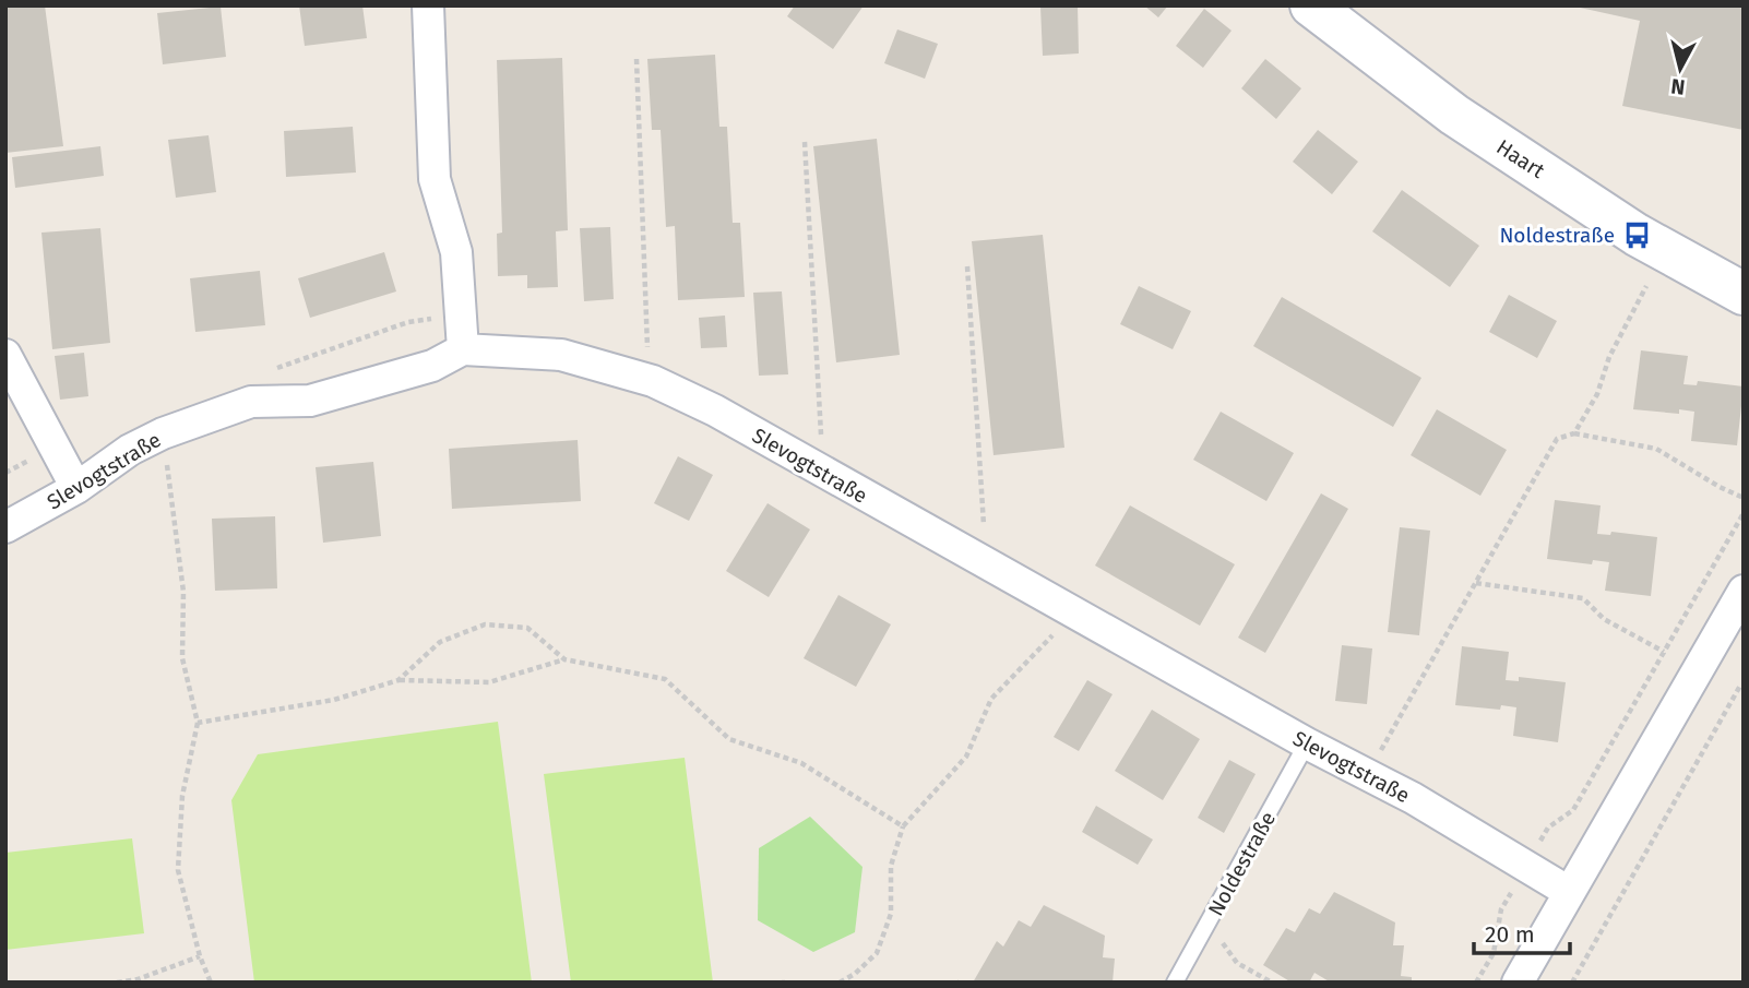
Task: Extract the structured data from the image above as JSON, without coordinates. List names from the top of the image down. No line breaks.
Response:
{"streets":{"main road":["Haart"],"street":["Slevogtstraße"],"lane":["Noldestraße"]},"crossings":[["Slevogtstraße","Noldestraße"]],"places":{"bus stop":["Noldestraße"]},"scale_bar":"20 m","north":"bottom"}
